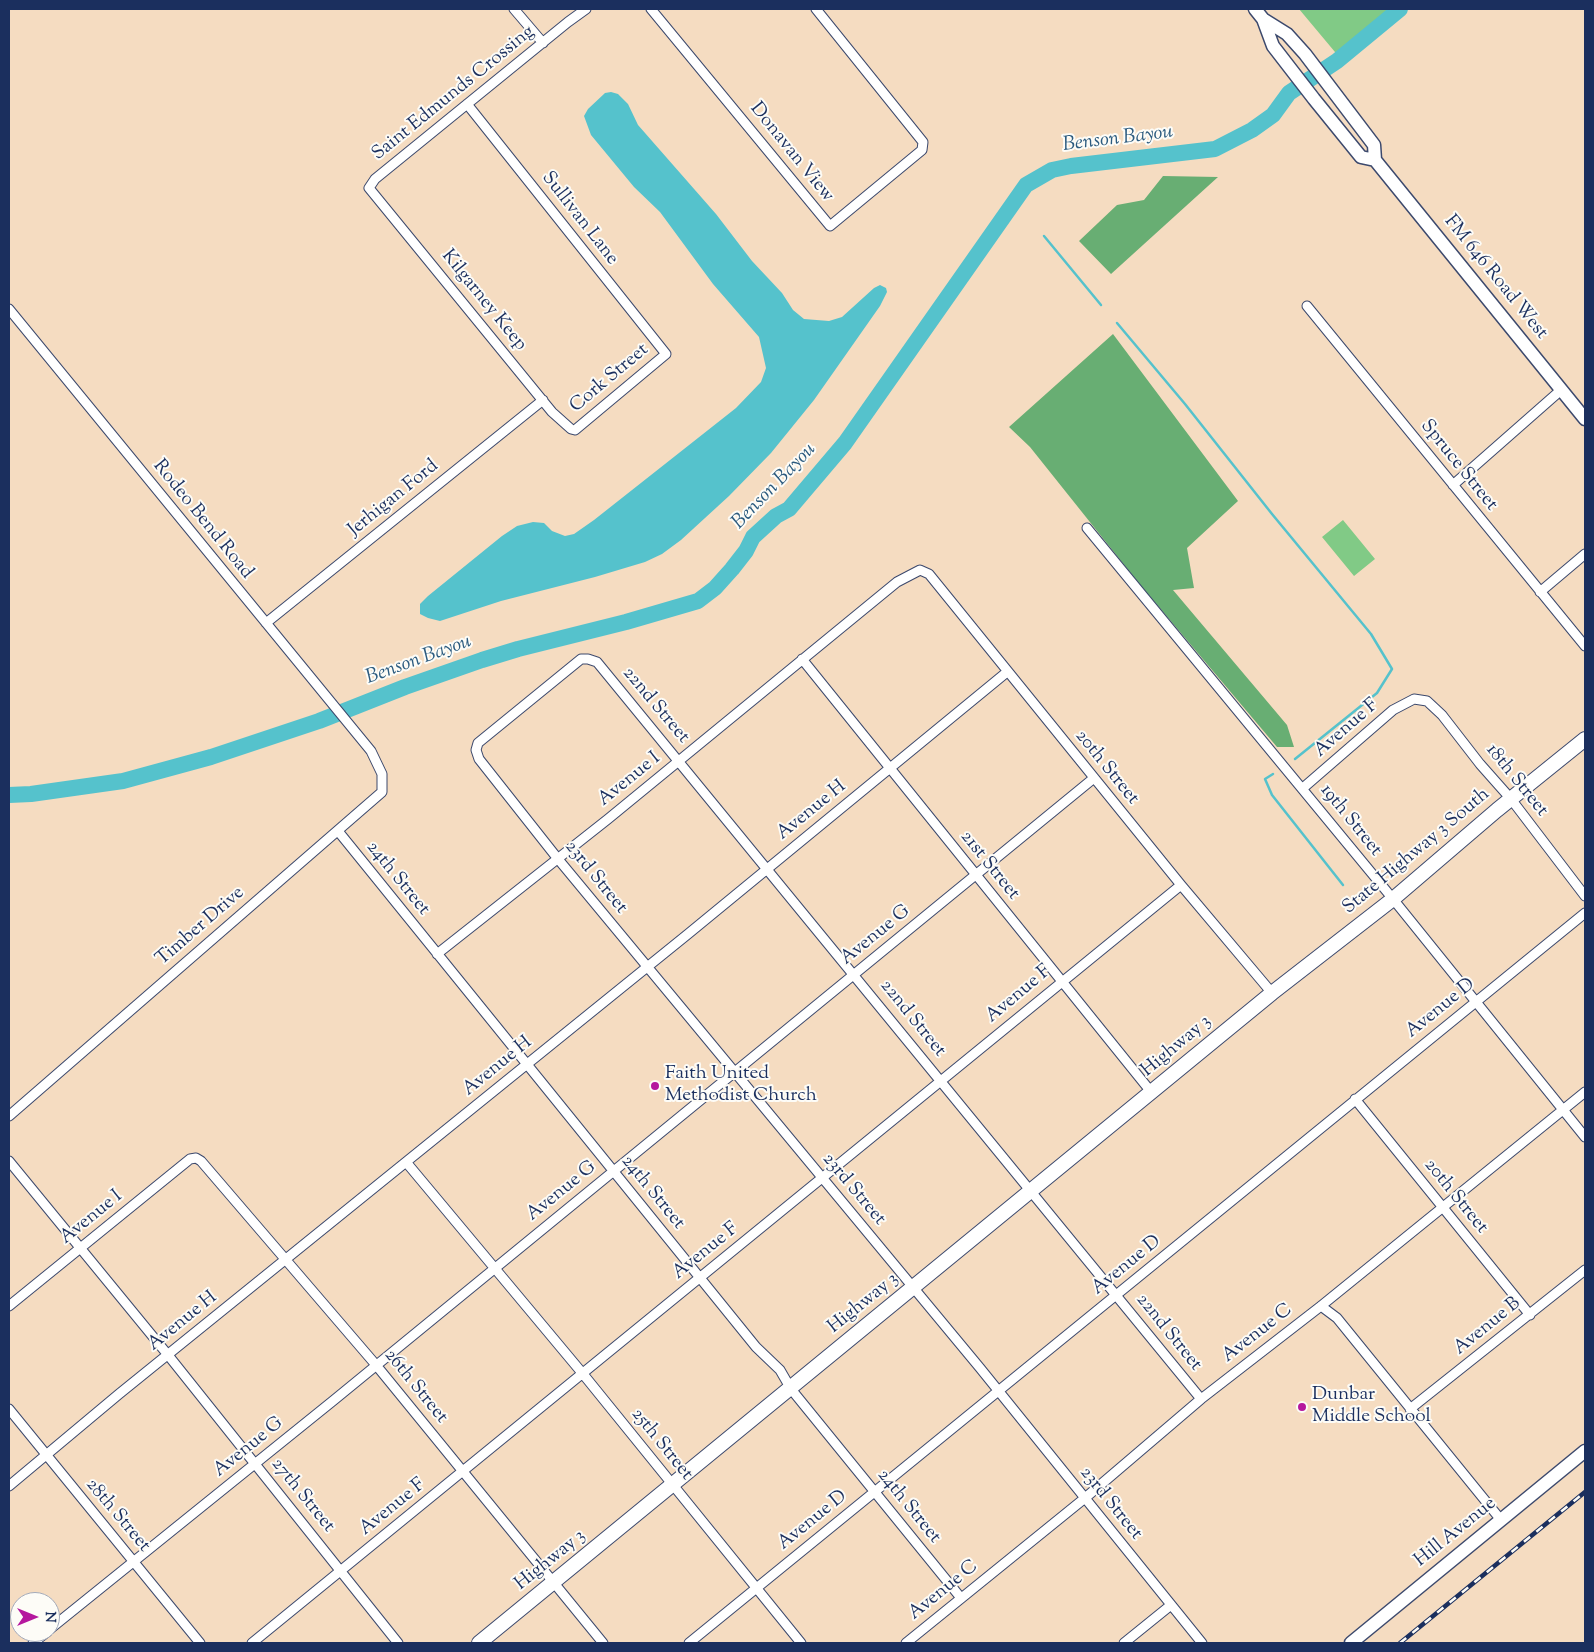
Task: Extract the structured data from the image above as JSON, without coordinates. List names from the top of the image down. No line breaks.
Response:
{"streets":{"main road":["FM 646 Road West","State Highway 3 South","Highway 3","Hill Avenue"],"street":["Saint Edmunds Crossing","Donavan View","Sullivan Lane","Kilgarney Keep","Cork Street","Spruce Street","Jerhigan Ford","Rodeo Bend Road","22nd Street","Avenue F","20th Street","Avenue I","18th Street","Avenue H","19th Street","21st Street","23rd Street","24th Street","Timber Drive","Avenue G","Avenue D","Avenue B","Avenue C","26th Street","25th Street","27th Street","28th Street"]},"crossings":[["Saint Edmunds Crossing","Sullivan Lane"],["Saint Edmunds Crossing","Kilgarney Keep"],["Sullivan Lane","Cork Street"],["Kilgarney Keep","Cork Street"],["Kilgarney Keep","Jerhigan Ford"],["Jerhigan Ford","Rodeo Bend Road"],["Rodeo Bend Road","Timber Drive"],["22nd Street","Avenue F"],["22nd Street","Avenue I"],["22nd Street","Avenue H"],["22nd Street","23rd Street"],["22nd Street","Avenue G"],["22nd Street","Avenue D"],["22nd Street","Highway 3"],["22nd Street","Avenue C"],["Avenue F","20th Street"],["Avenue F","18th Street"],["Avenue F","19th Street"],["Avenue F","21st Street"],["Avenue F","23rd Street"],["Avenue F","24th Street"],["Avenue F","26th Street"],["Avenue F","25th Street"],["Avenue F","27th Street"],["20th Street","Avenue I"],["20th Street","Avenue H"],["20th Street","State Highway 3 South"],["20th Street","Avenue G"],["20th Street","Avenue D"],["20th Street","Highway 3"],["20th Street","Avenue B"],["20th Street","Avenue C"],["Avenue I","21st Street"],["Avenue I","23rd Street"],["Avenue I","24th Street"],["Avenue I","26th Street"],["Avenue I","27th Street"],["18th Street","State Highway 3 South"],["Avenue H","21st Street"],["Avenue H","23rd Street"],["Avenue H","24th Street"],["Avenue H","26th Street"],["Avenue H","25th Street"],["Avenue H","27th Street"],["Avenue H","28th Street"],["19th Street","State Highway 3 South"],["19th Street","Avenue D"],["19th Street","Avenue C"],["State Highway 3 South","Highway 3"],["21st Street","Avenue G"],["21st Street","Highway 3"],["23rd Street","Avenue G"],["23rd Street","Avenue D"],["23rd Street","Highway 3"],["23rd Street","Avenue C"],["24th Street","Timber Drive"],["24th Street","Avenue G"],["24th Street","Avenue D"],["24th Street","Highway 3"],["24th Street","Avenue C"],["Avenue G","26th Street"],["Avenue G","25th Street"],["Avenue G","27th Street"],["Avenue G","28th Street"],["Avenue D","25th Street"],["Highway 3","26th Street"],["Highway 3","25th Street"]],"water":["Benson Bayou"],"places":["Faith United Methodist Church","Dunbar Middle School"],"north":"right"}
